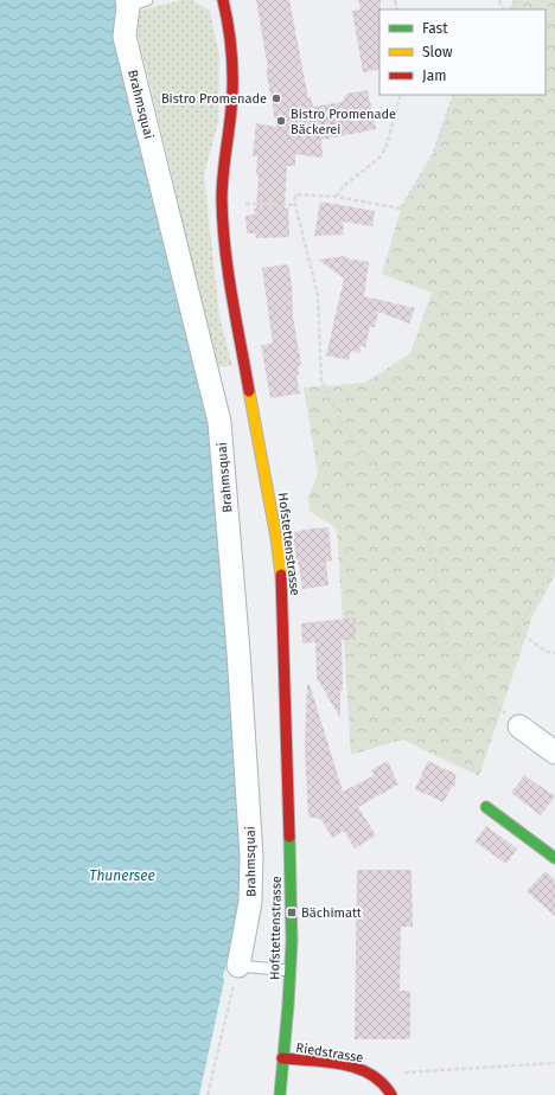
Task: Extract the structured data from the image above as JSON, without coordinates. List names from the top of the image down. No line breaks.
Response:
{"streets":{"main road":["Hofstettenstrasse","Riedstrasse"],"street":["Brahmsquai"]},"crossings":[["Hofstettenstrasse","Riedstrasse"]],"water":["Thunersee"],"places":{"other":["Bistro Promenade","Bistro Promenade Bäckerei"],"transit":["Bächimatt"]},"legend":["Fast","Slow","Jam"]}
